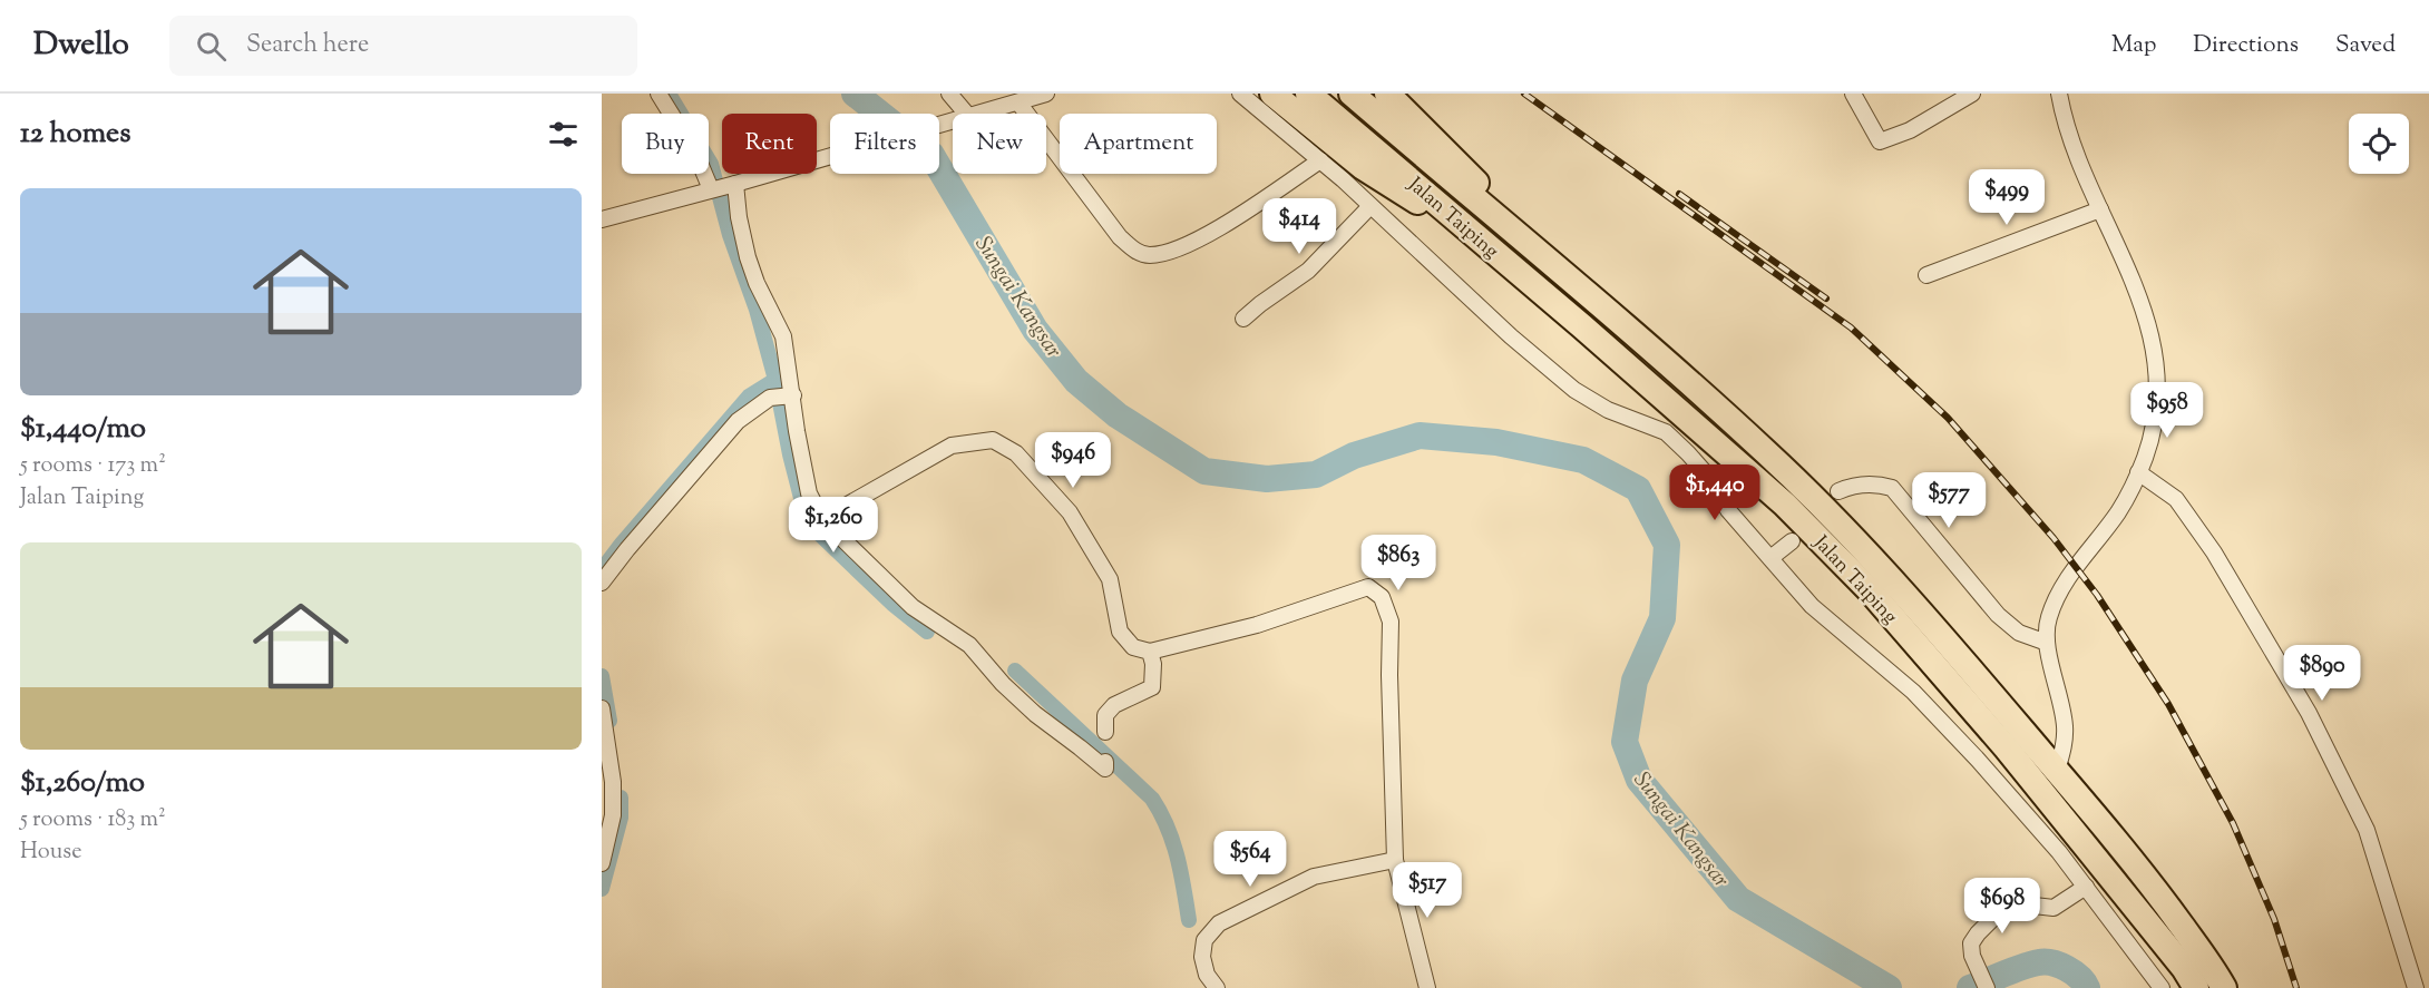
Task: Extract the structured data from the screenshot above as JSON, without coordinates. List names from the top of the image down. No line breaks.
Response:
{"streets":{"highway":["Jalan Taiping"]},"water":["Sungai Kangsar"],"page":{"header":"Dwello","search":"Search here","nav":["Map","Directions","Saved"],"heading":"12 homes","chip":["Buy","Rent","Filters","New","Apartment"],"price":["$499","$414","$958","$946","$1,440","$577","$1,260","$863","$890","$564","$517","$698"],"list":[{"name":"$1,440/mo","note":"5 rooms · 173 m² · Jalan Taiping"},{"name":"$1,260/mo","note":"5 rooms · 183 m² · House"}]}}
